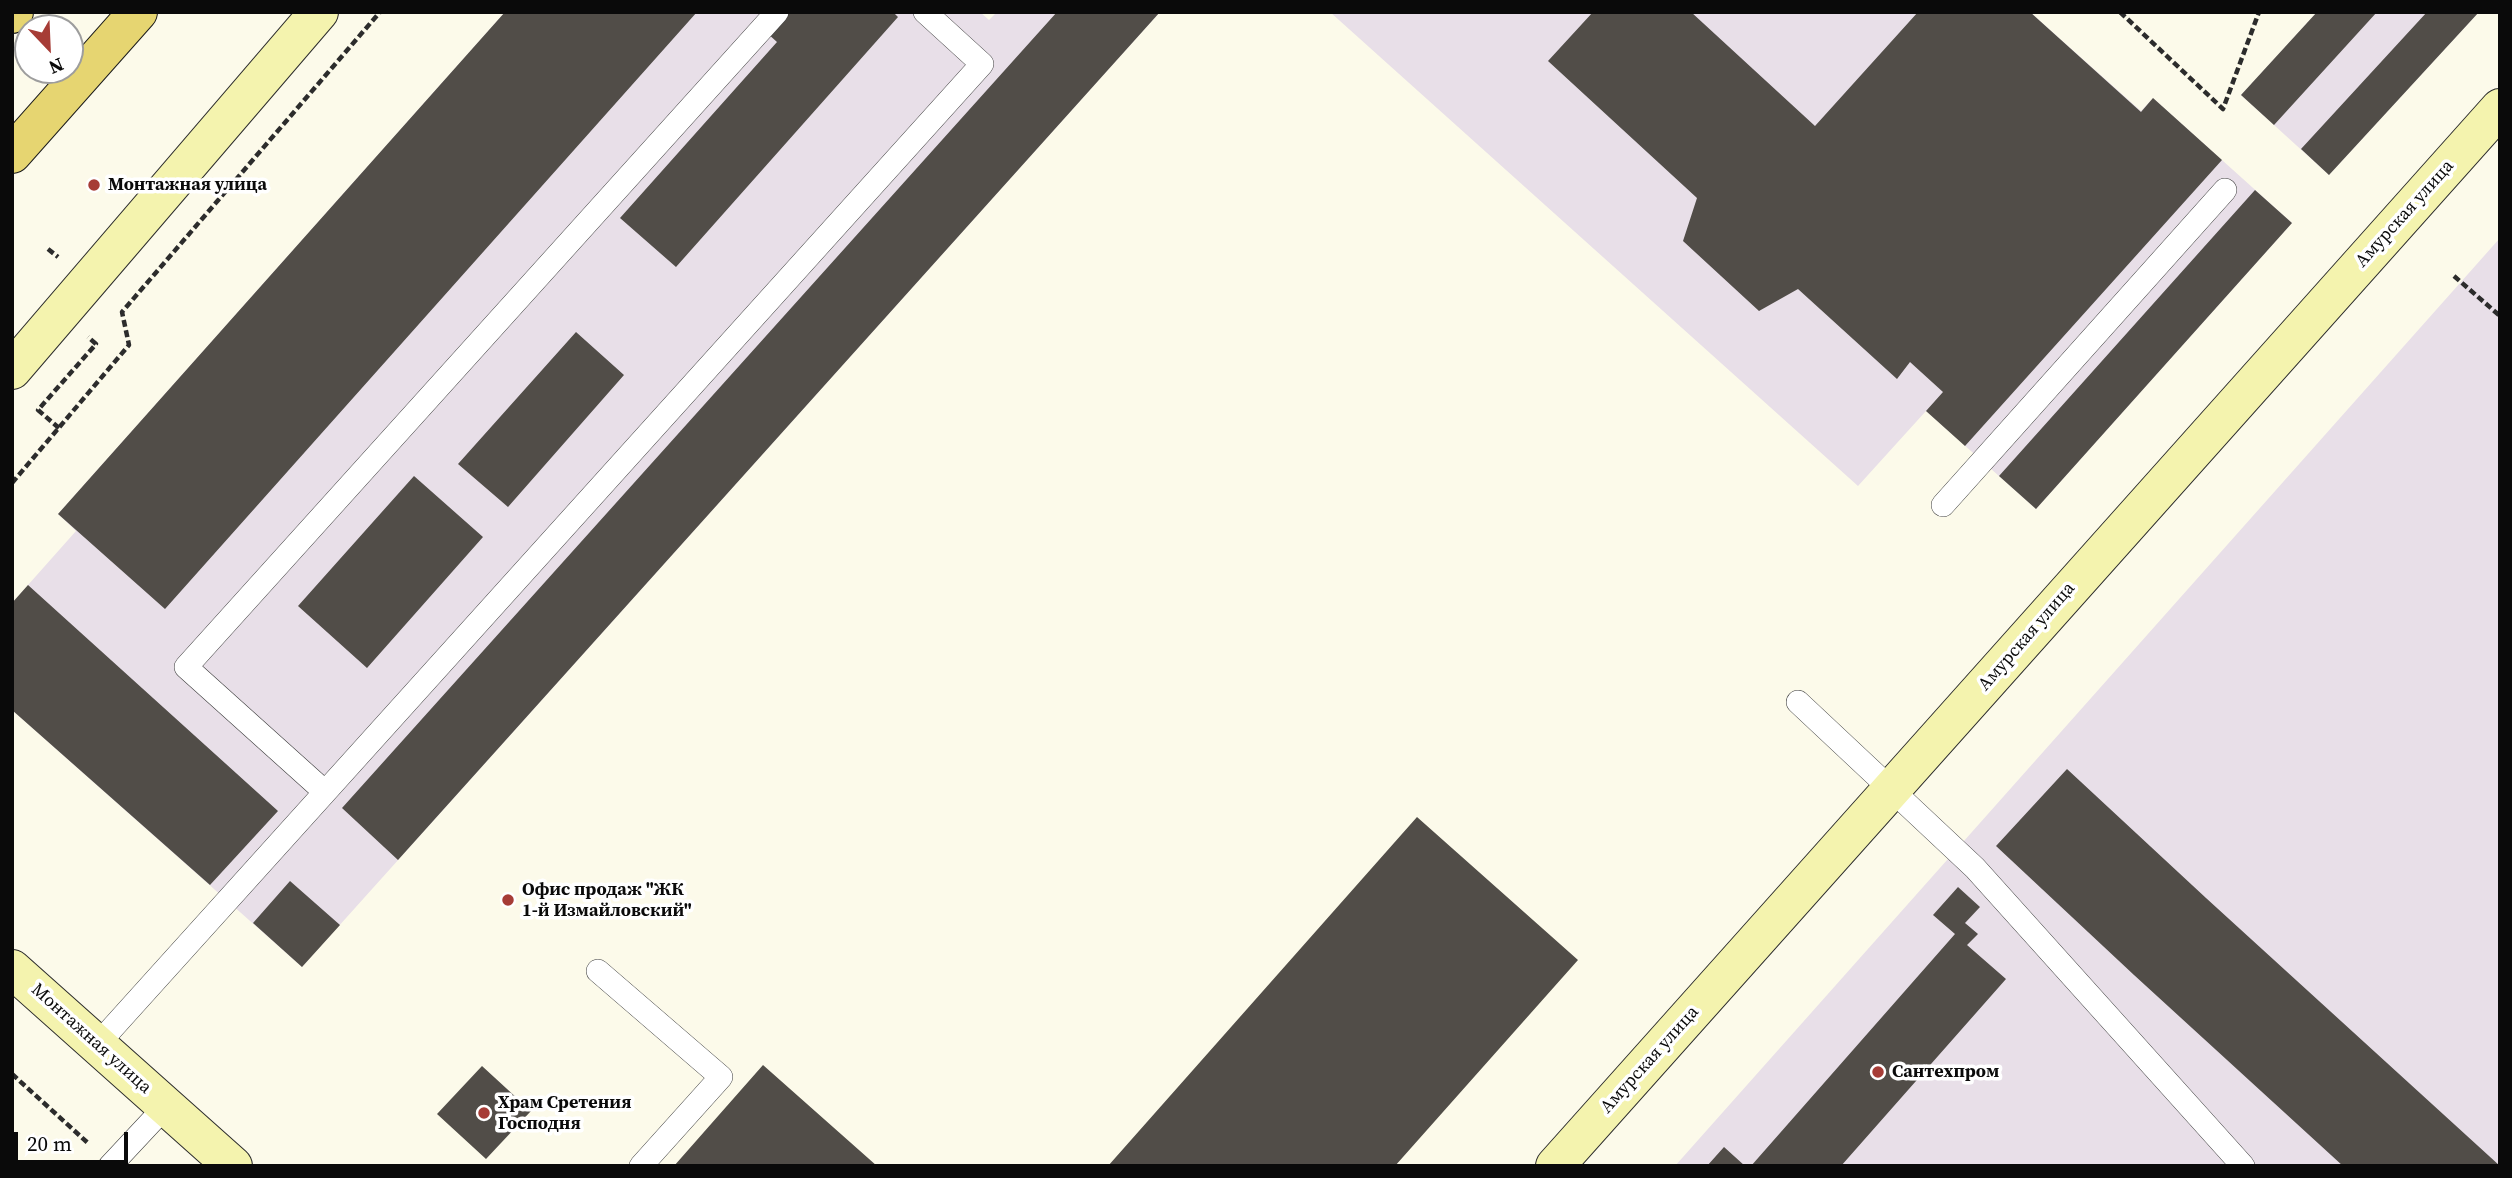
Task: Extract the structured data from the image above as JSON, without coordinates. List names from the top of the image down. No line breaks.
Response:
{"streets":{"street":["Амурская улица","Монтажная улица"]},"places":["Монтажная улица","Офис продаж \"ЖК 1-й Измайловский\"","Сантехпром","Храм Сретения Господня"],"scale_bar":"20 m","north":"bottom right"}
